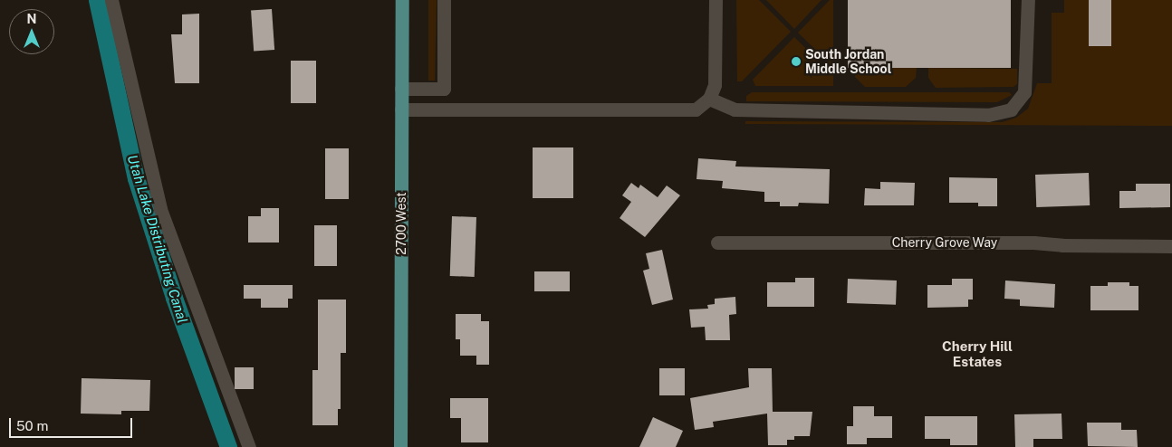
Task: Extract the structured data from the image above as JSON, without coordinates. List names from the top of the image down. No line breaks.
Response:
{"streets":{"main road":["2700 West"],"street":["Cherry Grove Way"]},"districts":["Cherry Hill Estates"],"water":["Utah Lake Distributing Canal"],"places":["South Jordan Middle School"],"scale_bar":"50 m","north":"top"}
